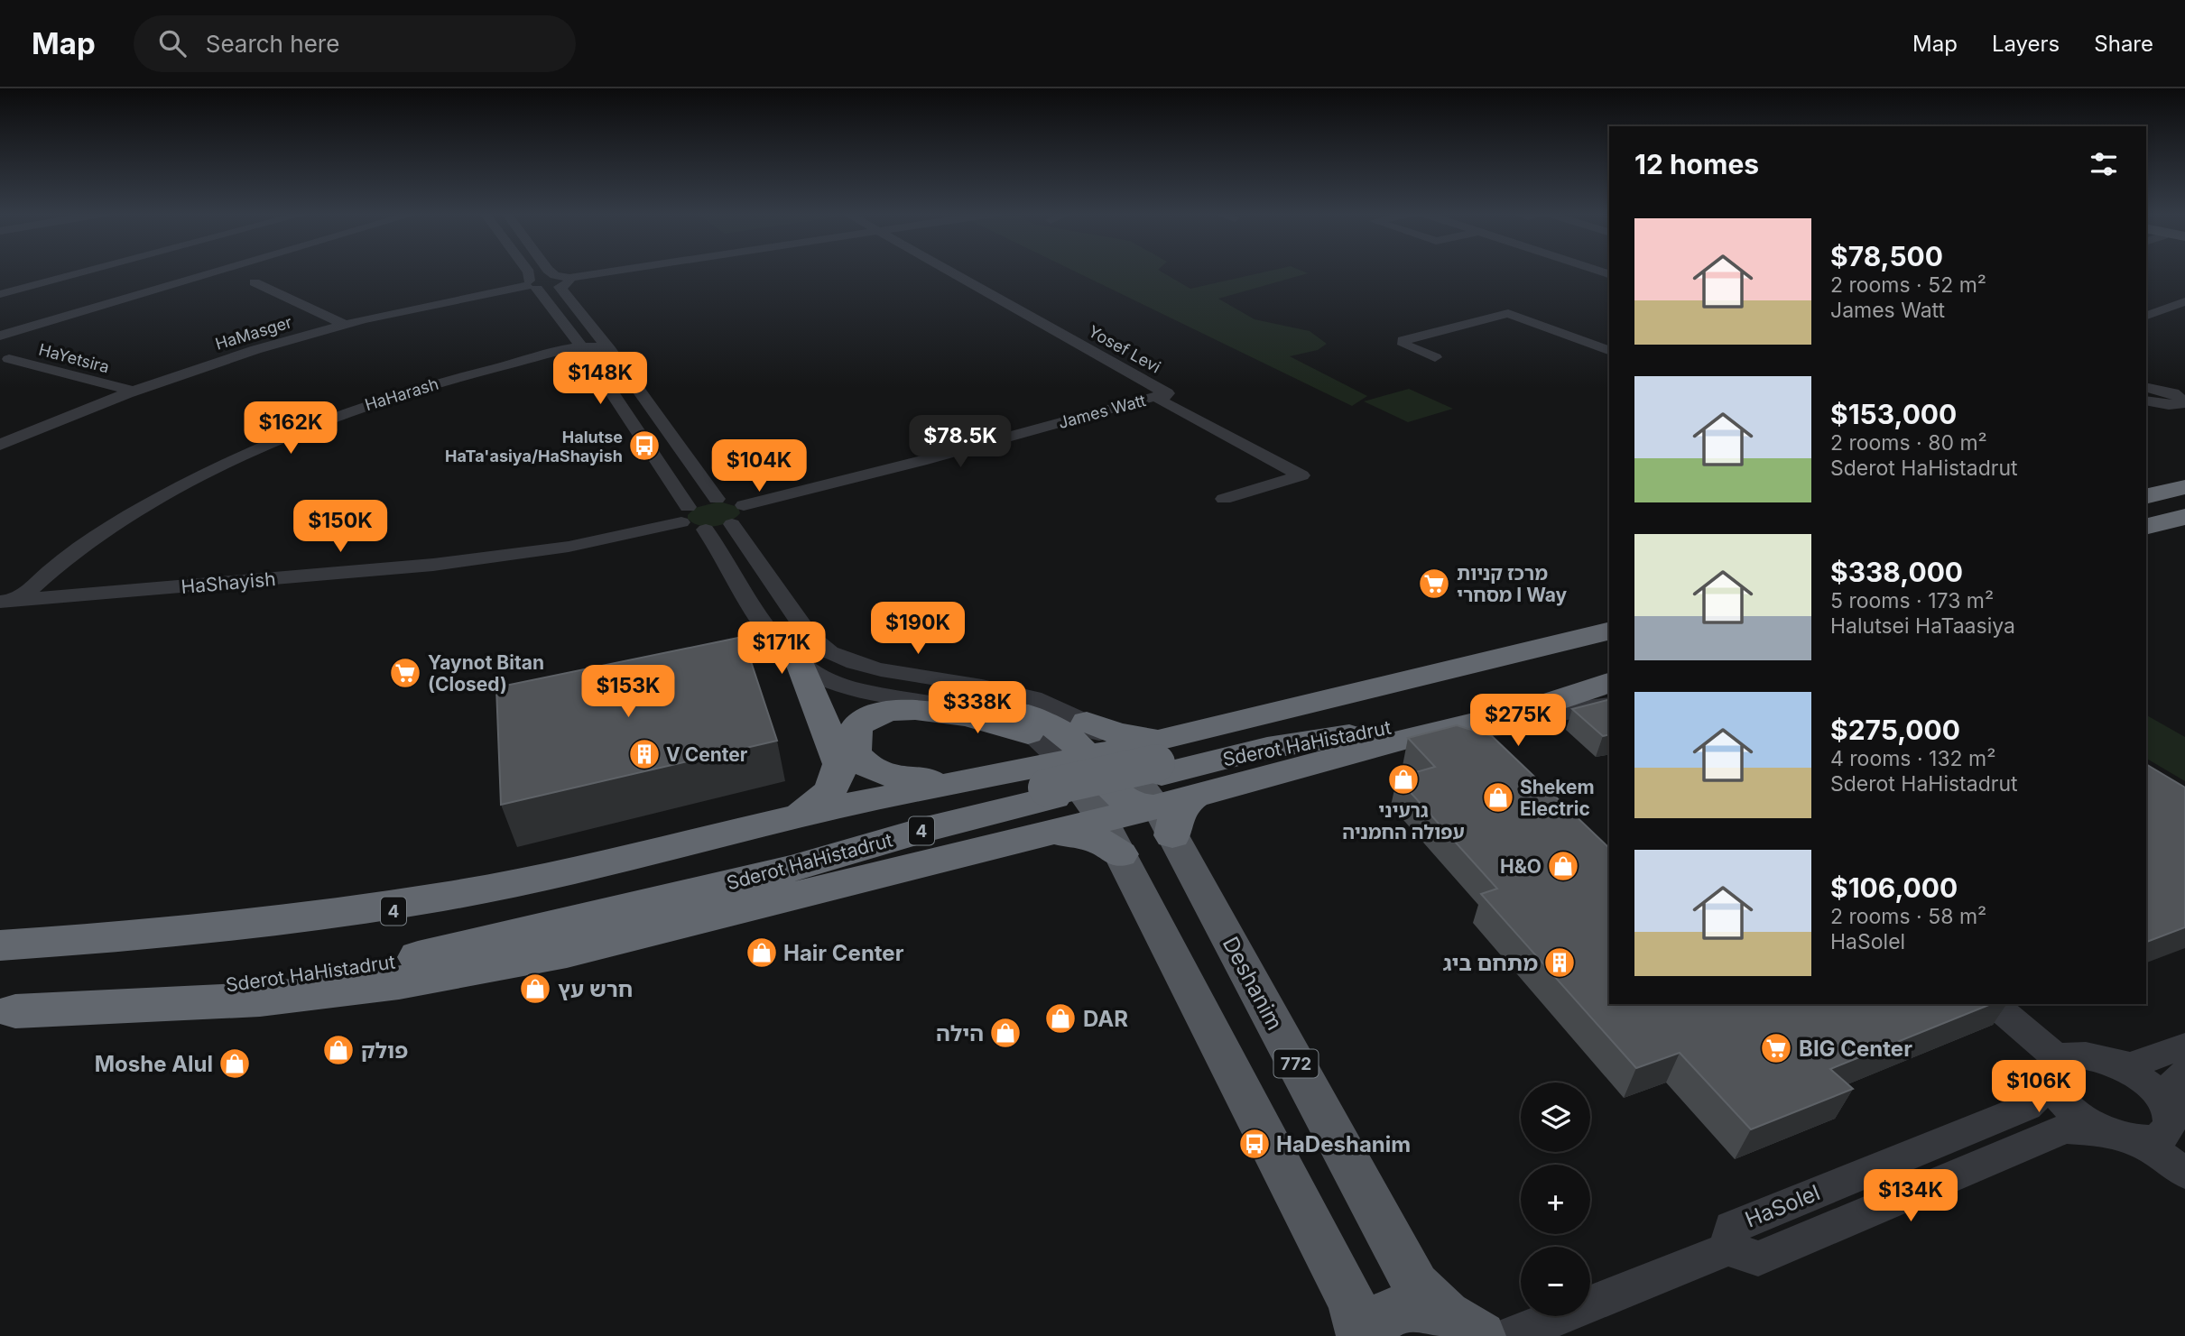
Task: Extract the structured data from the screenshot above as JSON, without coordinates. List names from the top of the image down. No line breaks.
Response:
{"streets":{"highway":["Sderot HaHistadrut","4"],"main road":["Deshanim","772"],"street":["HaMasger","Yosef Levi","HaYetsira","HaHarash","James Watt","HaShayish","HaSolel"]},"crossings":[["HaMasger","HaYetsira"],["Yosef Levi","James Watt"],["HaHarash","HaShayish"]],"places":{"bus stop":["Halutse HaTa'asiya/HaShayish","HaDeshanim"],"supermarket":["מרכז קניות מסחרי I Way","Yaynot Bitan (Closed)","BIG Center"],"building":["V Center","מתחם ביג"],"shop":["גרעיני עפולה החמניה","Shekem Electric","H&O","Hair Center","חרש עץ","DAR","הילה","פולק","Moshe Alul"]},"page":{"header":"Map","search":"Search here","nav":["Map","Layers","Share"],"heading":"12 homes","list":[{"name":"$78,500","note":"2 rooms · 52 m² · James Watt"},{"name":"$153,000","note":"2 rooms · 80 m² · Sderot HaHistadrut"},{"name":"$338,000","note":"5 rooms · 173 m² · Halutsei HaTaasiya"},{"name":"$275,000","note":"4 rooms · 132 m² · Sderot HaHistadrut"},{"name":"$106,000","note":"2 rooms · 58 m² · HaSolel"}],"price":["$148K","$162K","$78.5K","$104K","$150K","$190K","$171K","$153K","$338K","$275K","$106K","$134K"],"map_buttons":["+","−"]}}
